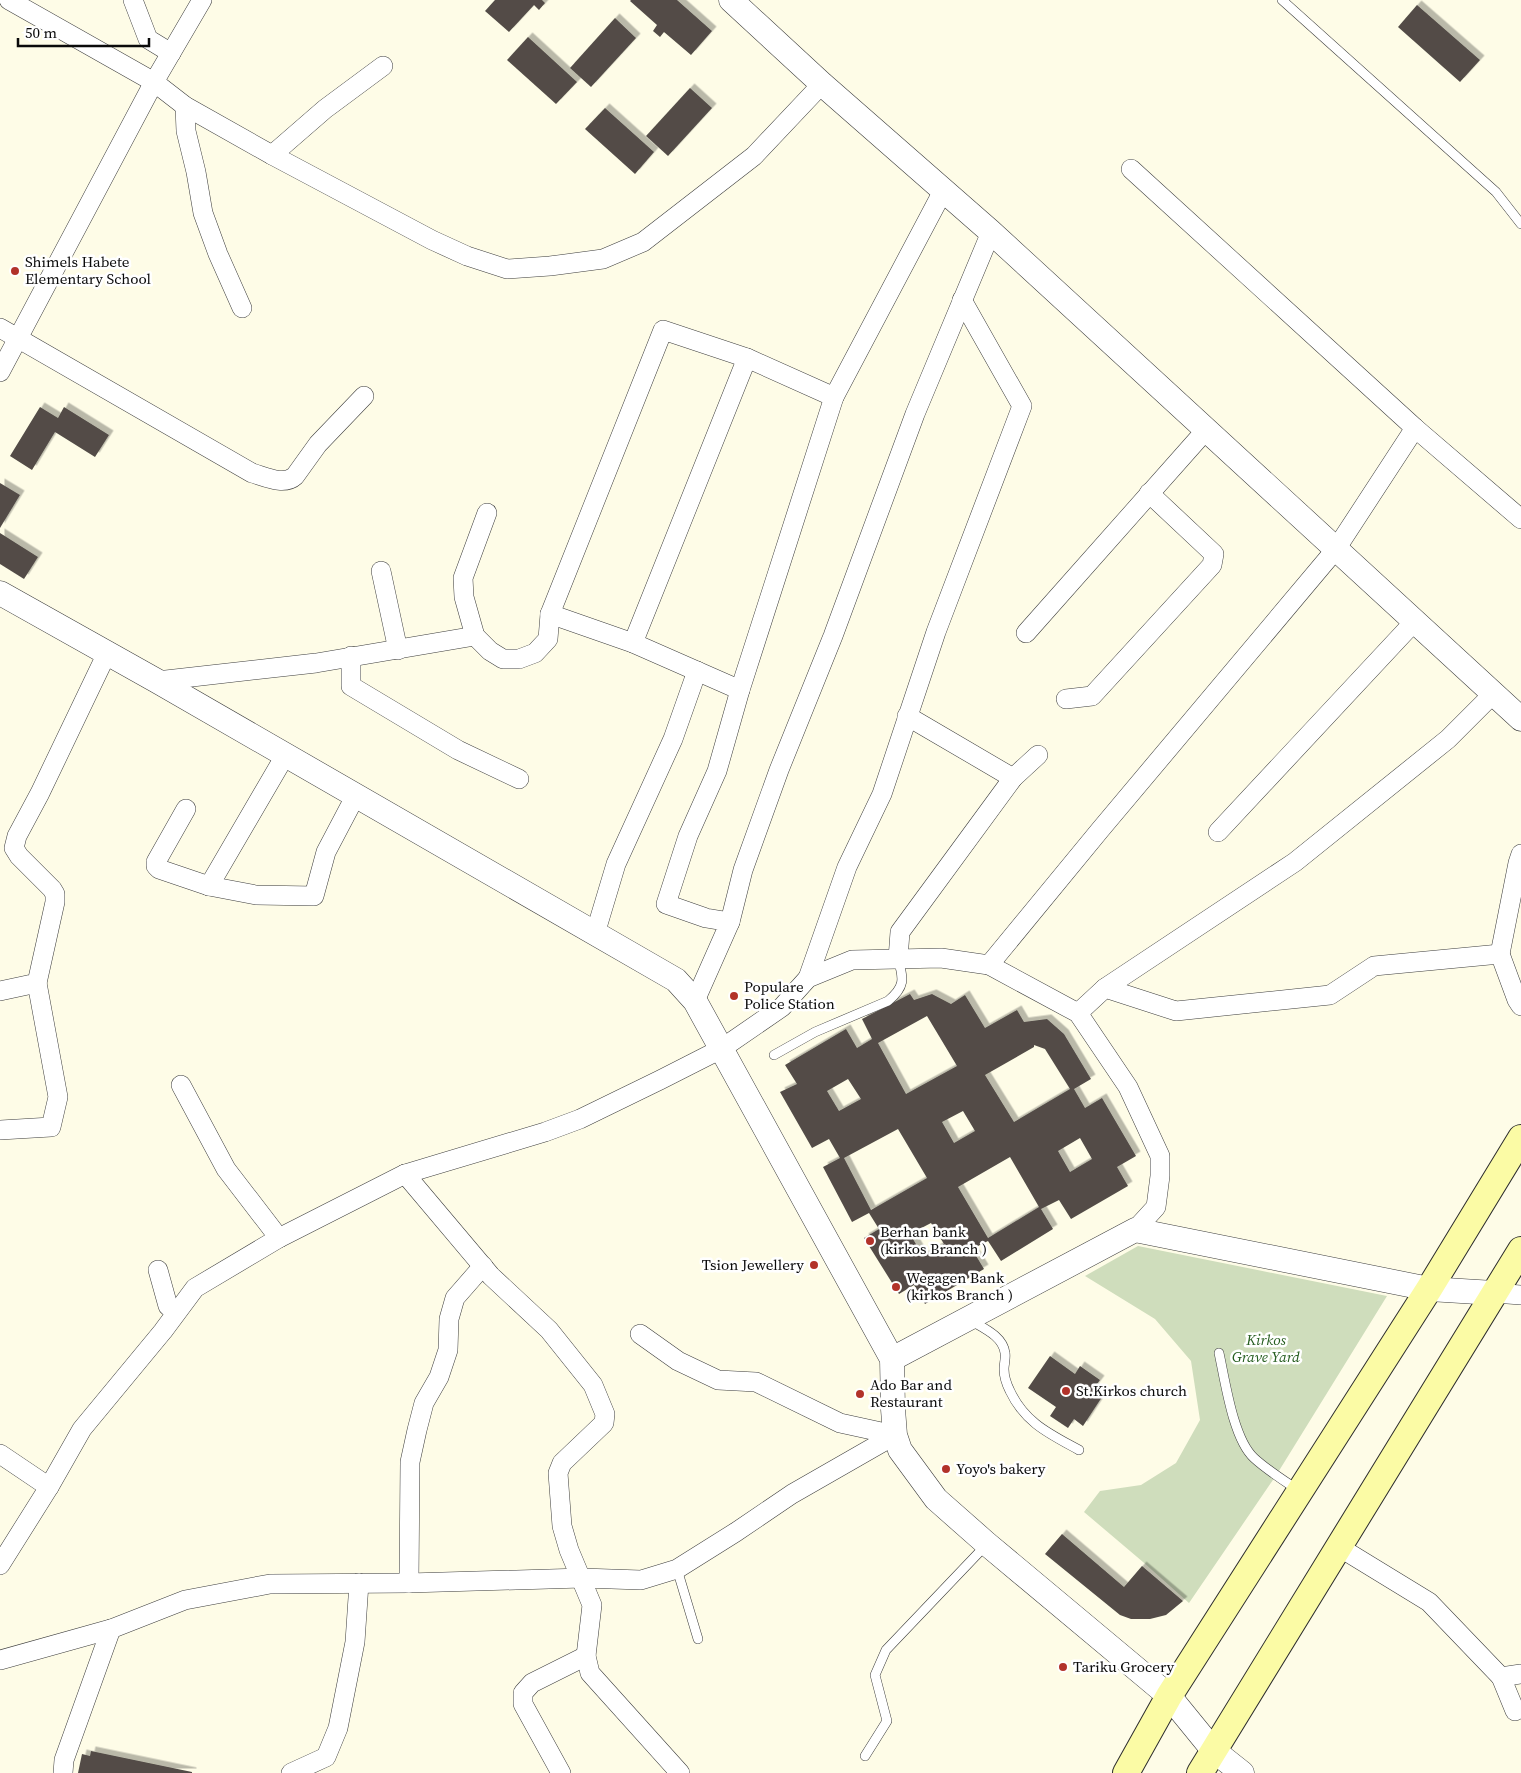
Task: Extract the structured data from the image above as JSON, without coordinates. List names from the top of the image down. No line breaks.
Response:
{"parks":["Kirkos Grave Yard"],"places":["Shimels Habete Elementary School","Populare Police Station","Berhan bank (kirkos Branch )","Tsion Jewellery","Wegagen Bank (kirkos Branch )","St.Kirkos church","Ado Bar and Restaurant","Yoyo's bakery","Tariku Grocery"],"scale_bar":"50 m"}
